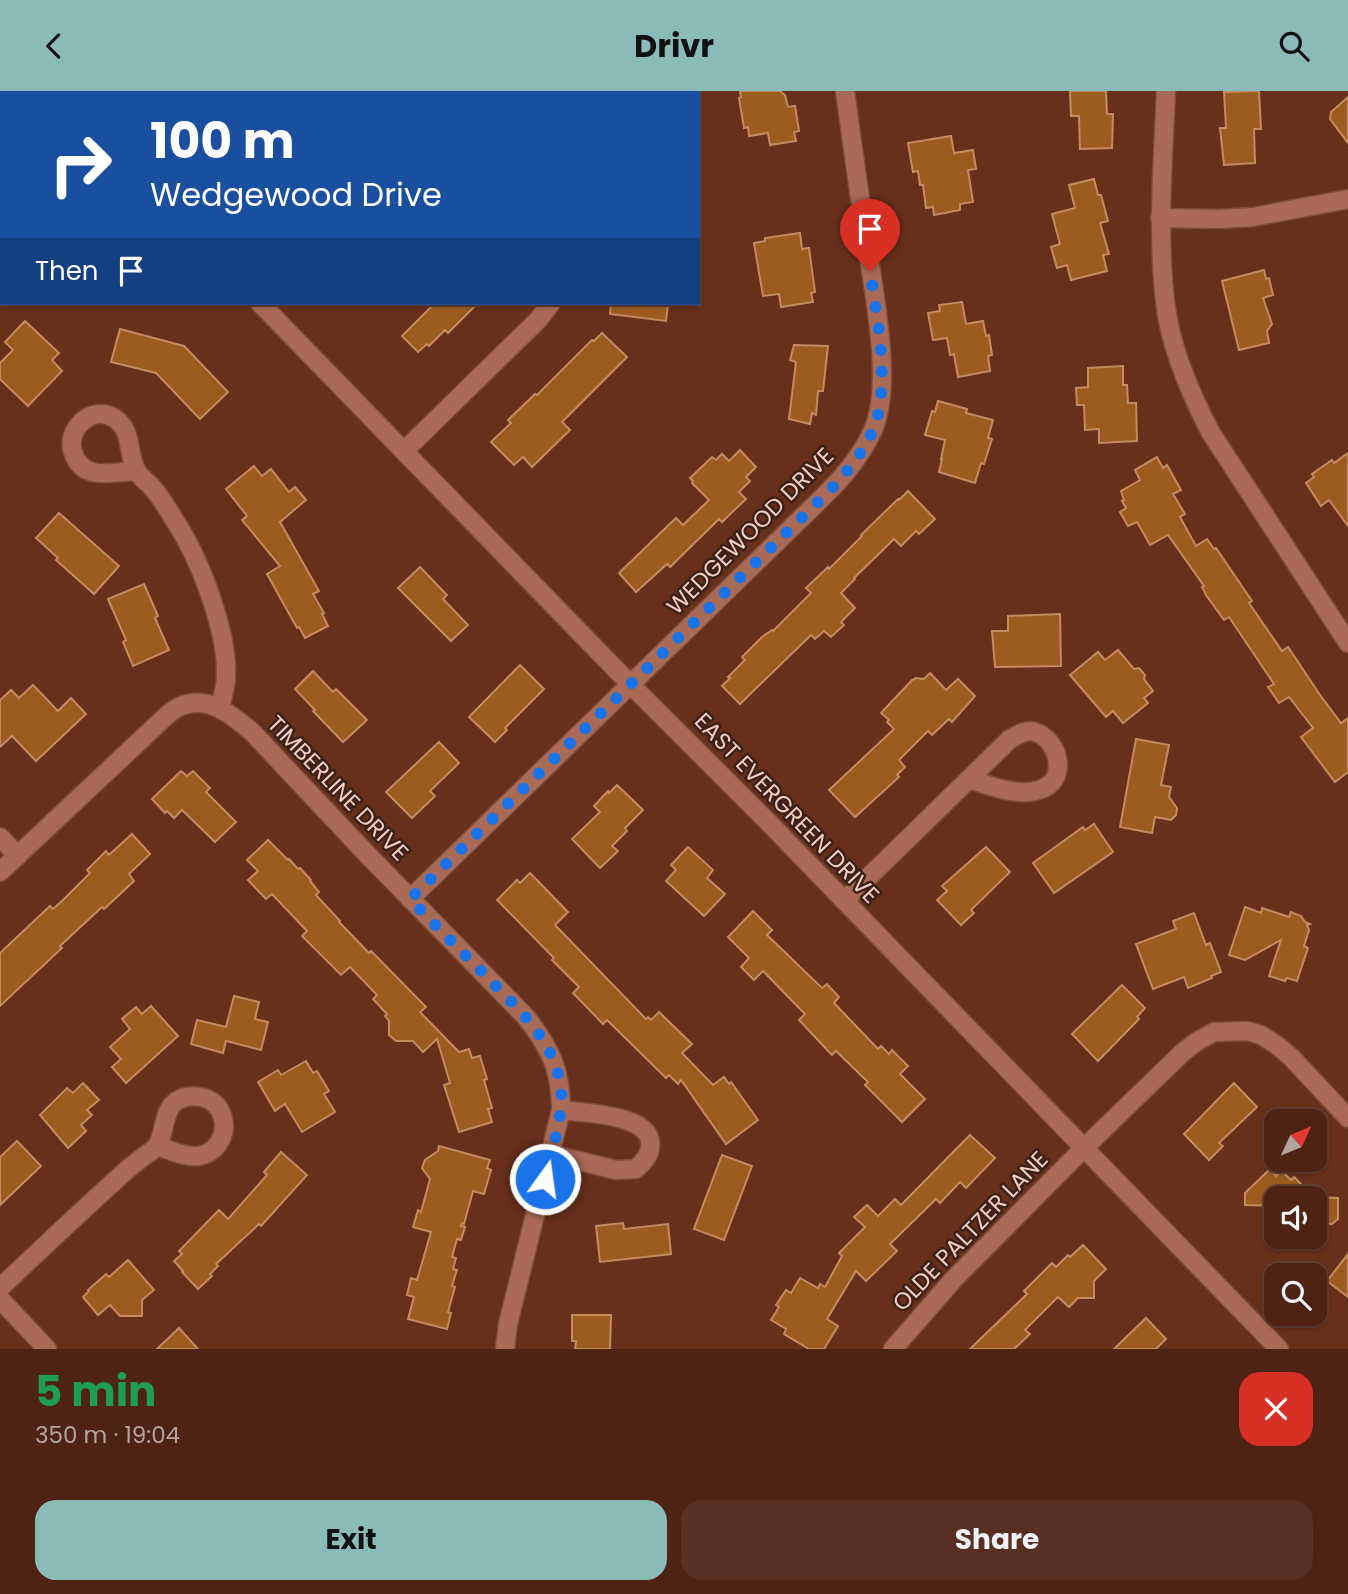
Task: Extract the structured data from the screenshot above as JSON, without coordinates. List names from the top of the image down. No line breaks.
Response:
{"streets":{"street":["WEDGEWOOD DRIVE","TIMBERLINE DRIVE","EAST EVERGREEN DRIVE","OLDE PALTZER LANE"]},"crossings":[["WEDGEWOOD DRIVE","TIMBERLINE DRIVE"],["WEDGEWOOD DRIVE","EAST EVERGREEN DRIVE"],["EAST EVERGREEN DRIVE","OLDE PALTZER LANE"]],"north":"top right","page":{"header":"Drivr","turn":["100 m","Wedgewood Drive"],"then":"Then","heading":["5 min","350 m · 19:04"],"buttons":["Exit","Share"]}}
